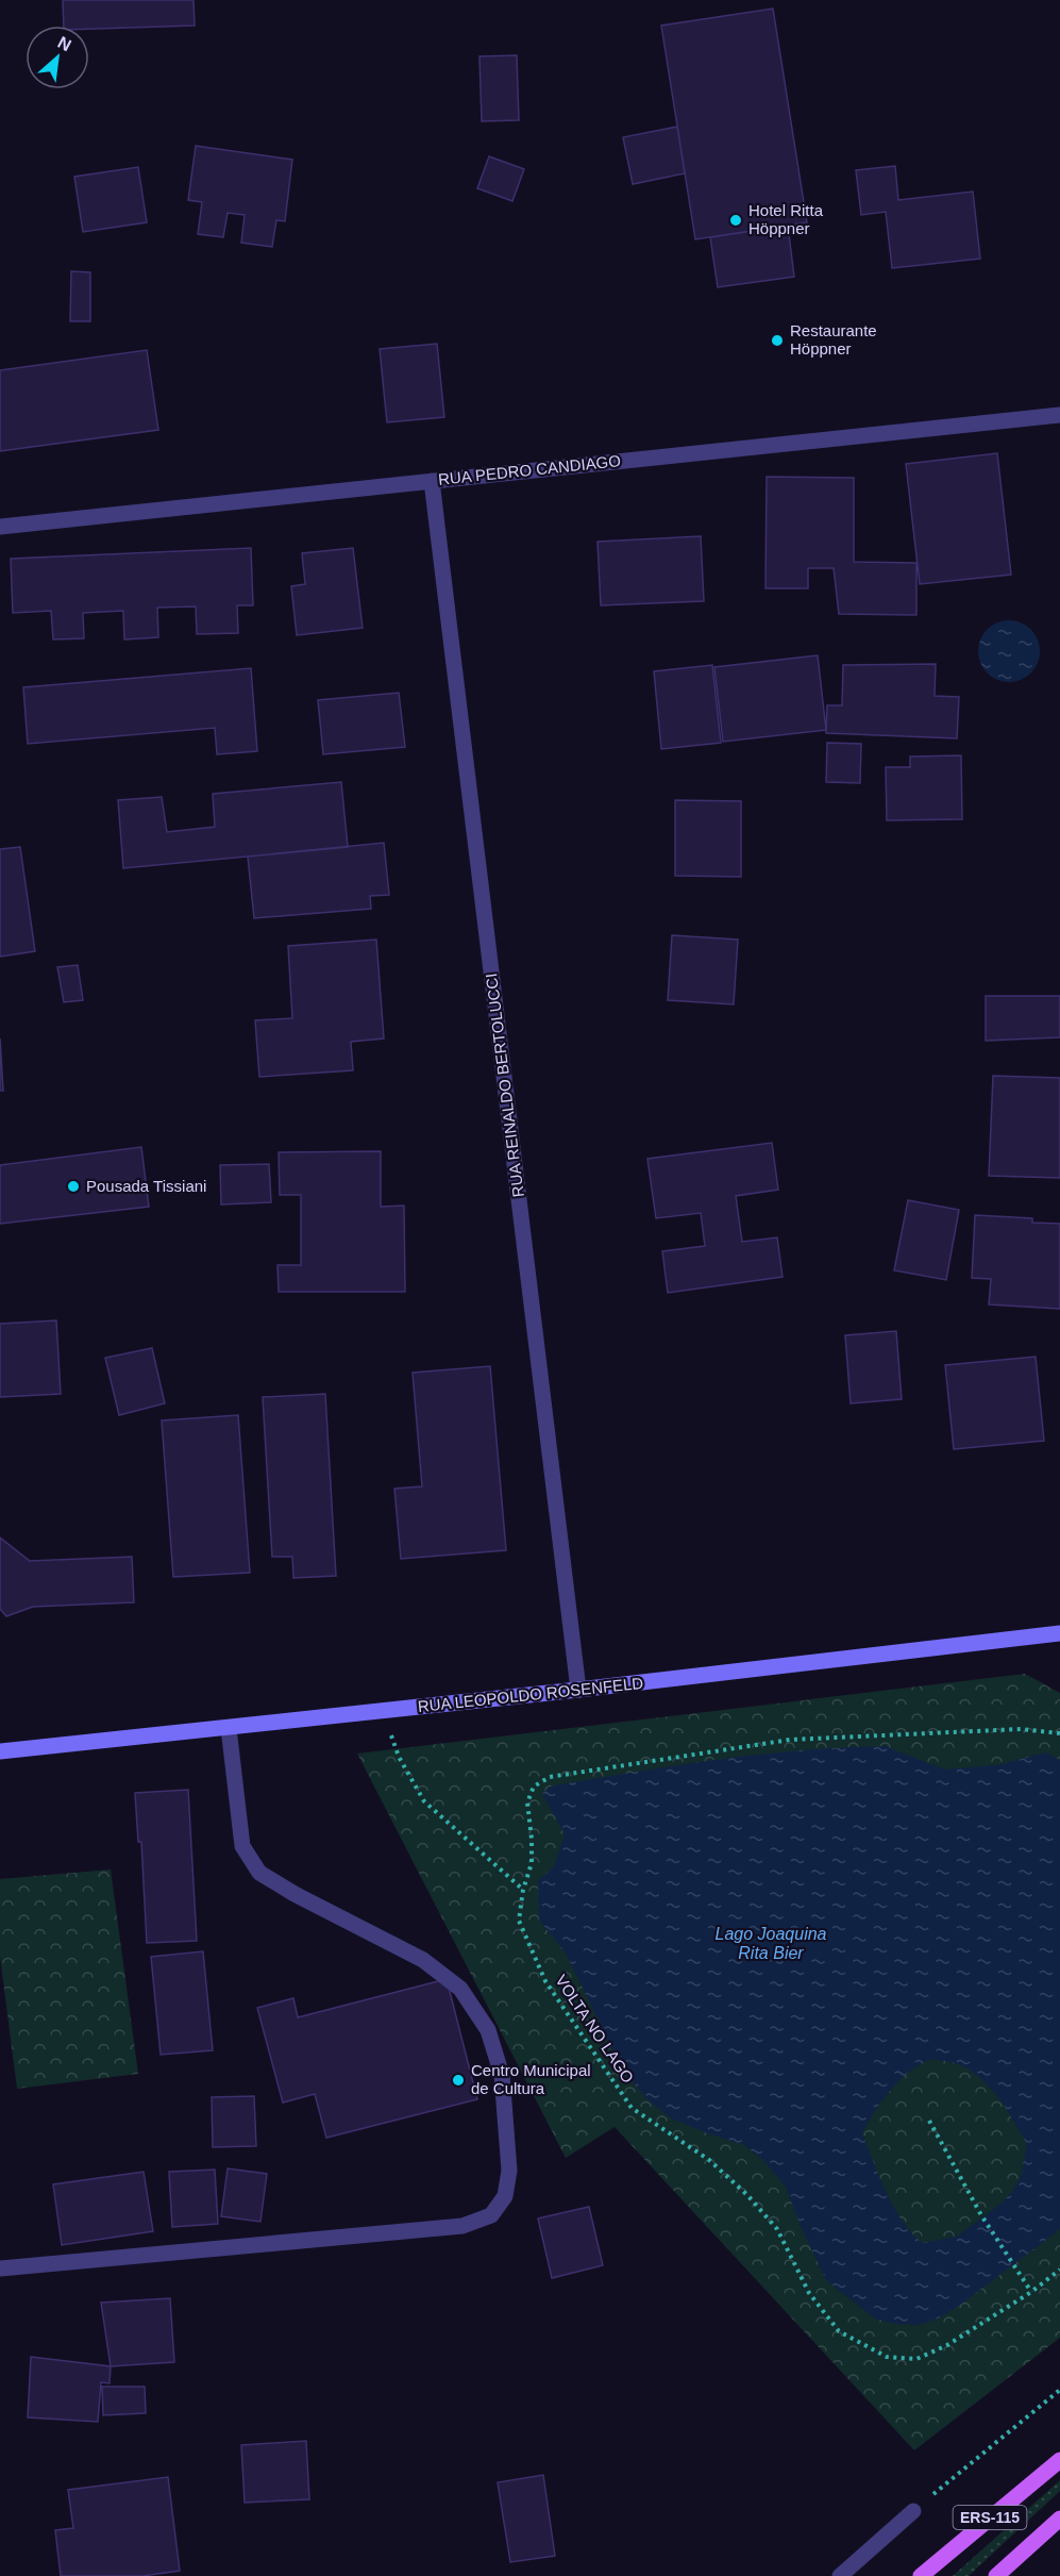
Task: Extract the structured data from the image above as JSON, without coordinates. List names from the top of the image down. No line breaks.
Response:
{"streets":{"main road":["ERS-115"],"street":["RUA PEDRO CANDIAGO","RUA REINALDO BERTOLUCCI","RUA LEOPOLDO ROSENFELD"],"path":["VOLTA NO LAGO"]},"crossings":[["RUA PEDRO CANDIAGO","RUA REINALDO BERTOLUCCI"],["RUA REINALDO BERTOLUCCI","RUA LEOPOLDO ROSENFELD"]],"water":["Lago Joaquina Rita Bier"],"places":["Hotel Ritta Höppner","Restaurante Höppner","Pousada Tissiani","Centro Municipal de Cultura"],"north":"top right"}
